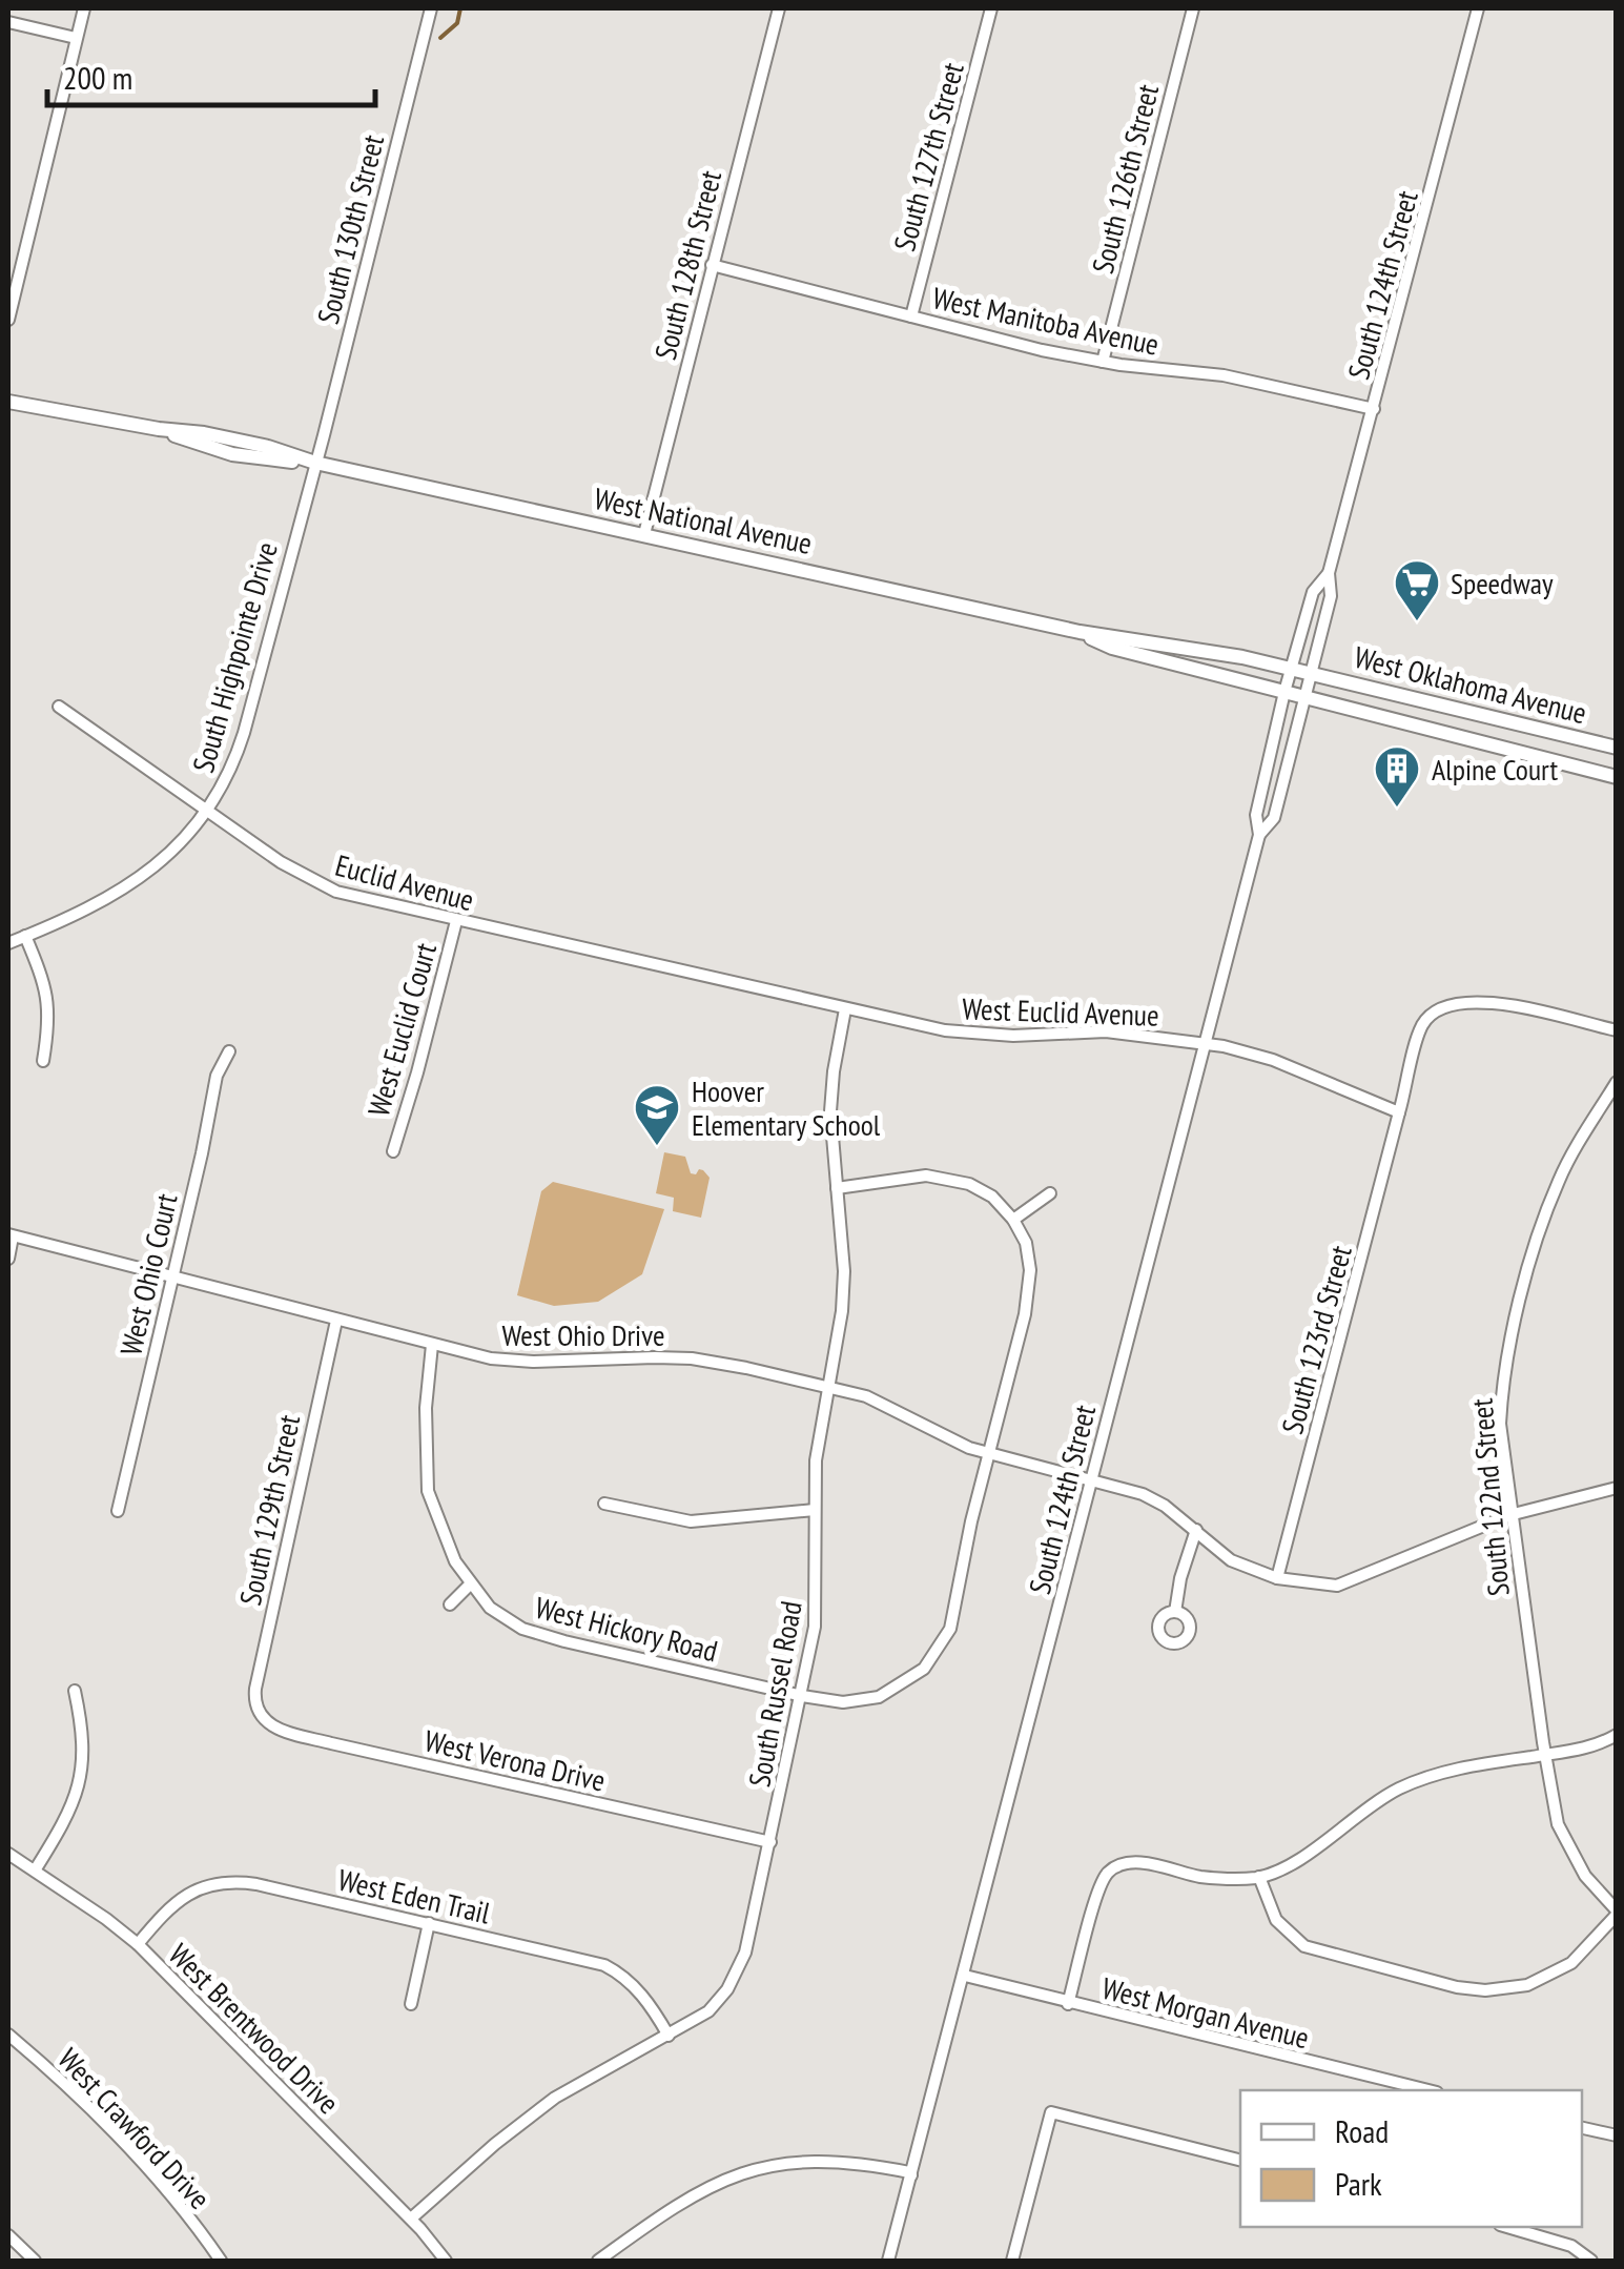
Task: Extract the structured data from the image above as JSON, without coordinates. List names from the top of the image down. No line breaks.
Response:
{"streets":{"main road":["West National Avenue","West Oklahoma Avenue"],"street":["South 127th Street","South 126th Street","South 130th Street","South 128th Street","South 124th Street","West Manitoba Avenue","South Highpointe Drive","Euclid Avenue","West Euclid Avenue","West Euclid Court","West Ohio Court","West Ohio Drive","South 123rd Street","South 122nd Street","South 129th Street","West Hickory Road","South Russel Road","West Verona Drive","West Eden Trail","West Morgan Avenue","West Brentwood Drive","West Crawford Drive"]},"crossings":[["South 127th Street","West Manitoba Avenue"],["South 126th Street","West Manitoba Avenue"],["South 130th Street","West National Avenue"],["South 130th Street","South Highpointe Drive"],["South 128th Street","West Manitoba Avenue"],["South 128th Street","West National Avenue"],["South 124th Street","West Manitoba Avenue"],["South 124th Street","West National Avenue"],["South 124th Street","West Oklahoma Avenue"],["South 124th Street","West Euclid Avenue"],["South 124th Street","West Ohio Drive"],["South 124th Street","West Morgan Avenue"],["West National Avenue","South Highpointe Drive"],["West National Avenue","West Oklahoma Avenue"],["South Highpointe Drive","Euclid Avenue"],["Euclid Avenue","West Euclid Avenue"],["Euclid Avenue","West Euclid Court"],["West Euclid Avenue","South 123rd Street"],["West Euclid Avenue","South Russel Road"],["West Ohio Court","West Ohio Drive"],["West Ohio Drive","South 123rd Street"],["West Ohio Drive","South 122nd Street"],["West Ohio Drive","South 129th Street"],["West Ohio Drive","West Hickory Road"],["West Ohio Drive","South Russel Road"],["South 129th Street","West Verona Drive"],["West Hickory Road","South Russel Road"],["South Russel Road","West Verona Drive"],["South Russel Road","West Eden Trail"],["South Russel Road","West Brentwood Drive"],["West Eden Trail","West Brentwood Drive"]],"places":{"supermarket":["Speedway"],"building":["Alpine Court"],"school or university":["Hoover Elementary School"]},"legend":["Road","Park"],"scale_bar":"200 m"}
